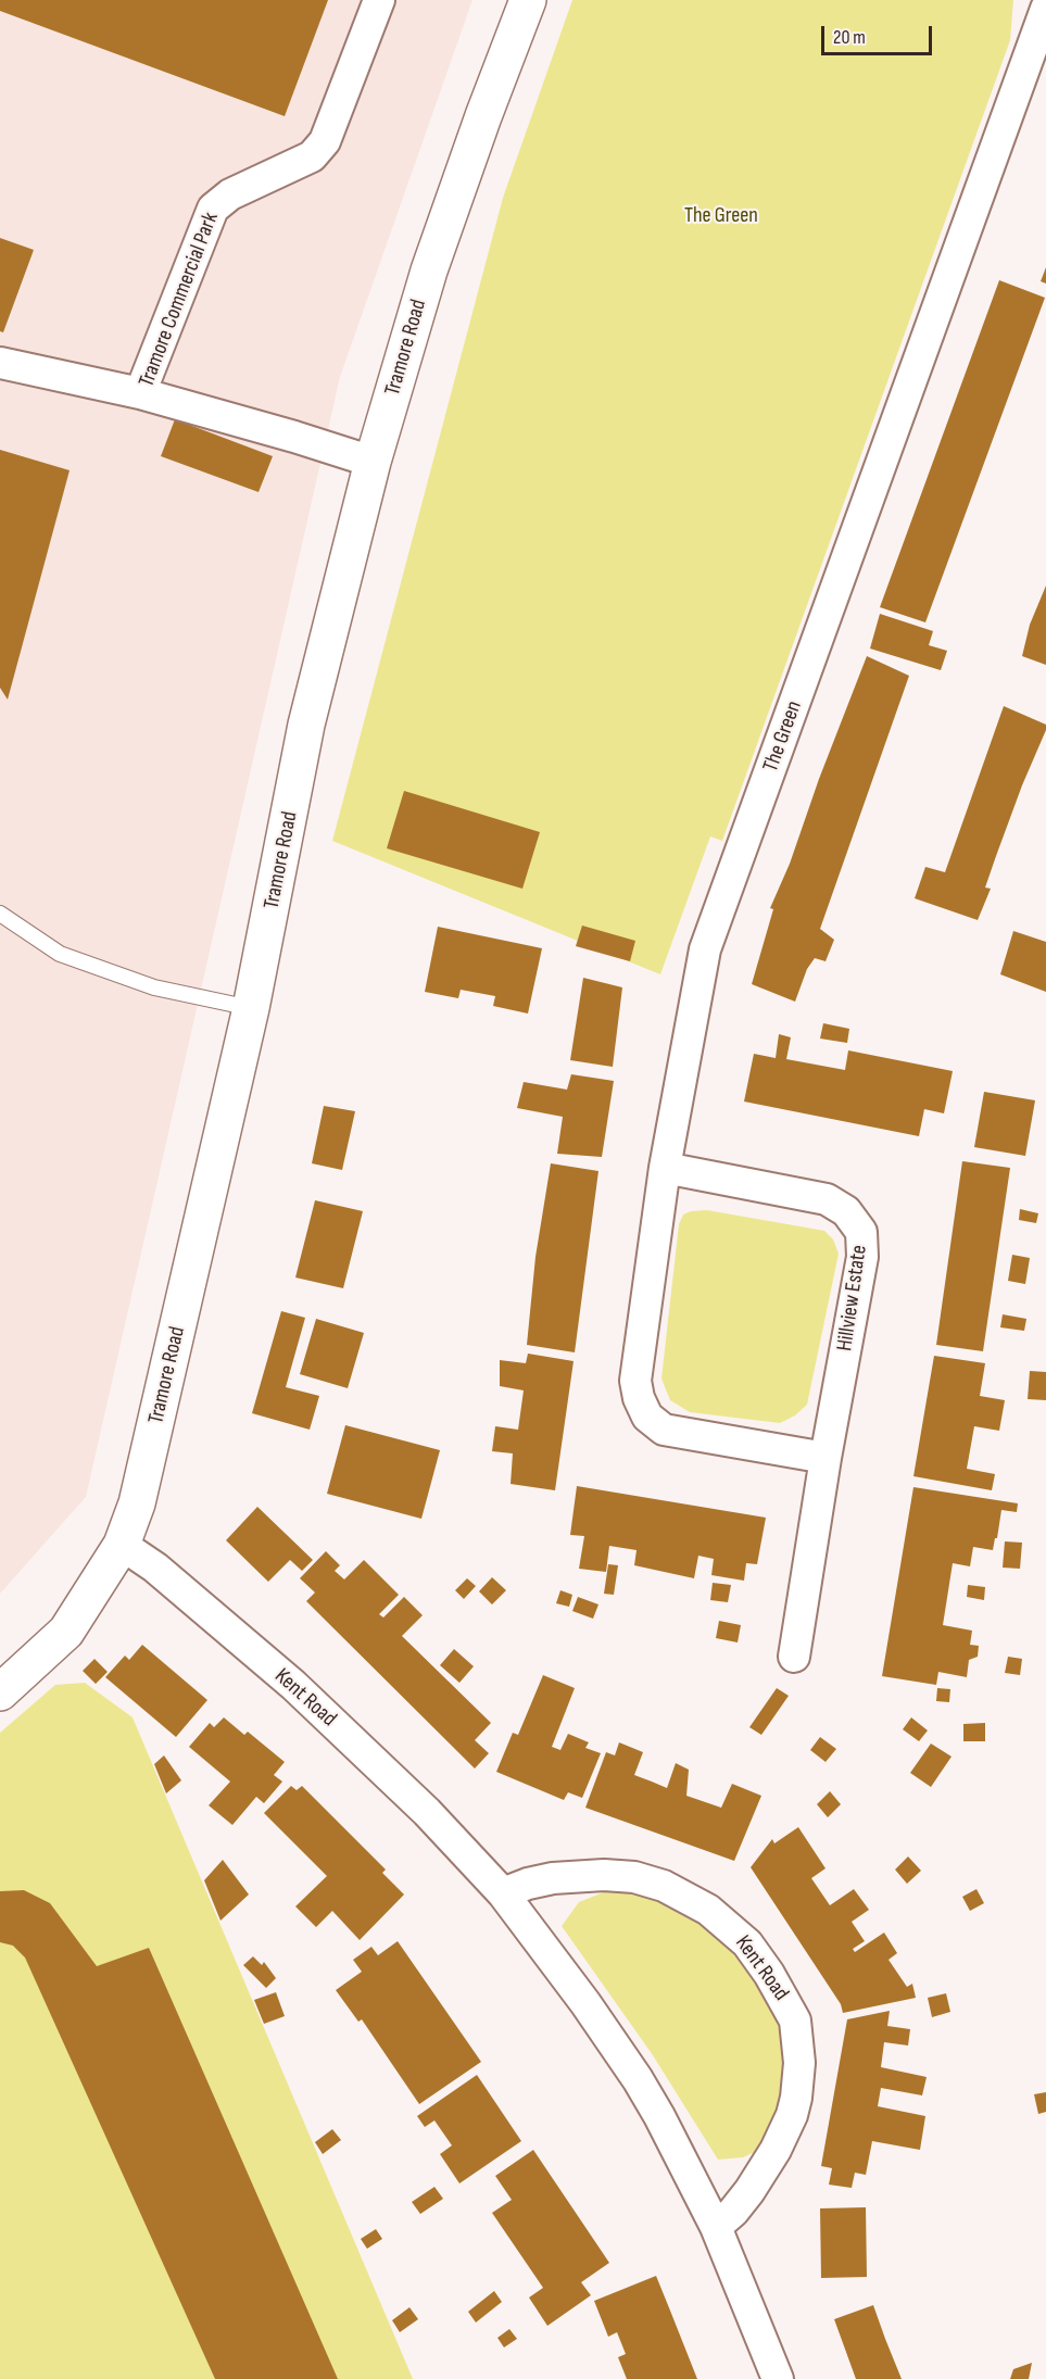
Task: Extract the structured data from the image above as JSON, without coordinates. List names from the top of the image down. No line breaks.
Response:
{"streets":{"street":["Tramore Commercial Park","Tramore Road","The Green","Hillview Estate","Kent Road"]},"crossings":[["Tramore Commercial Park","Tramore Road"],["Tramore Road","Kent Road"],["The Green","Hillview Estate"]],"parks":["The Green"],"scale_bar":"20 m"}
